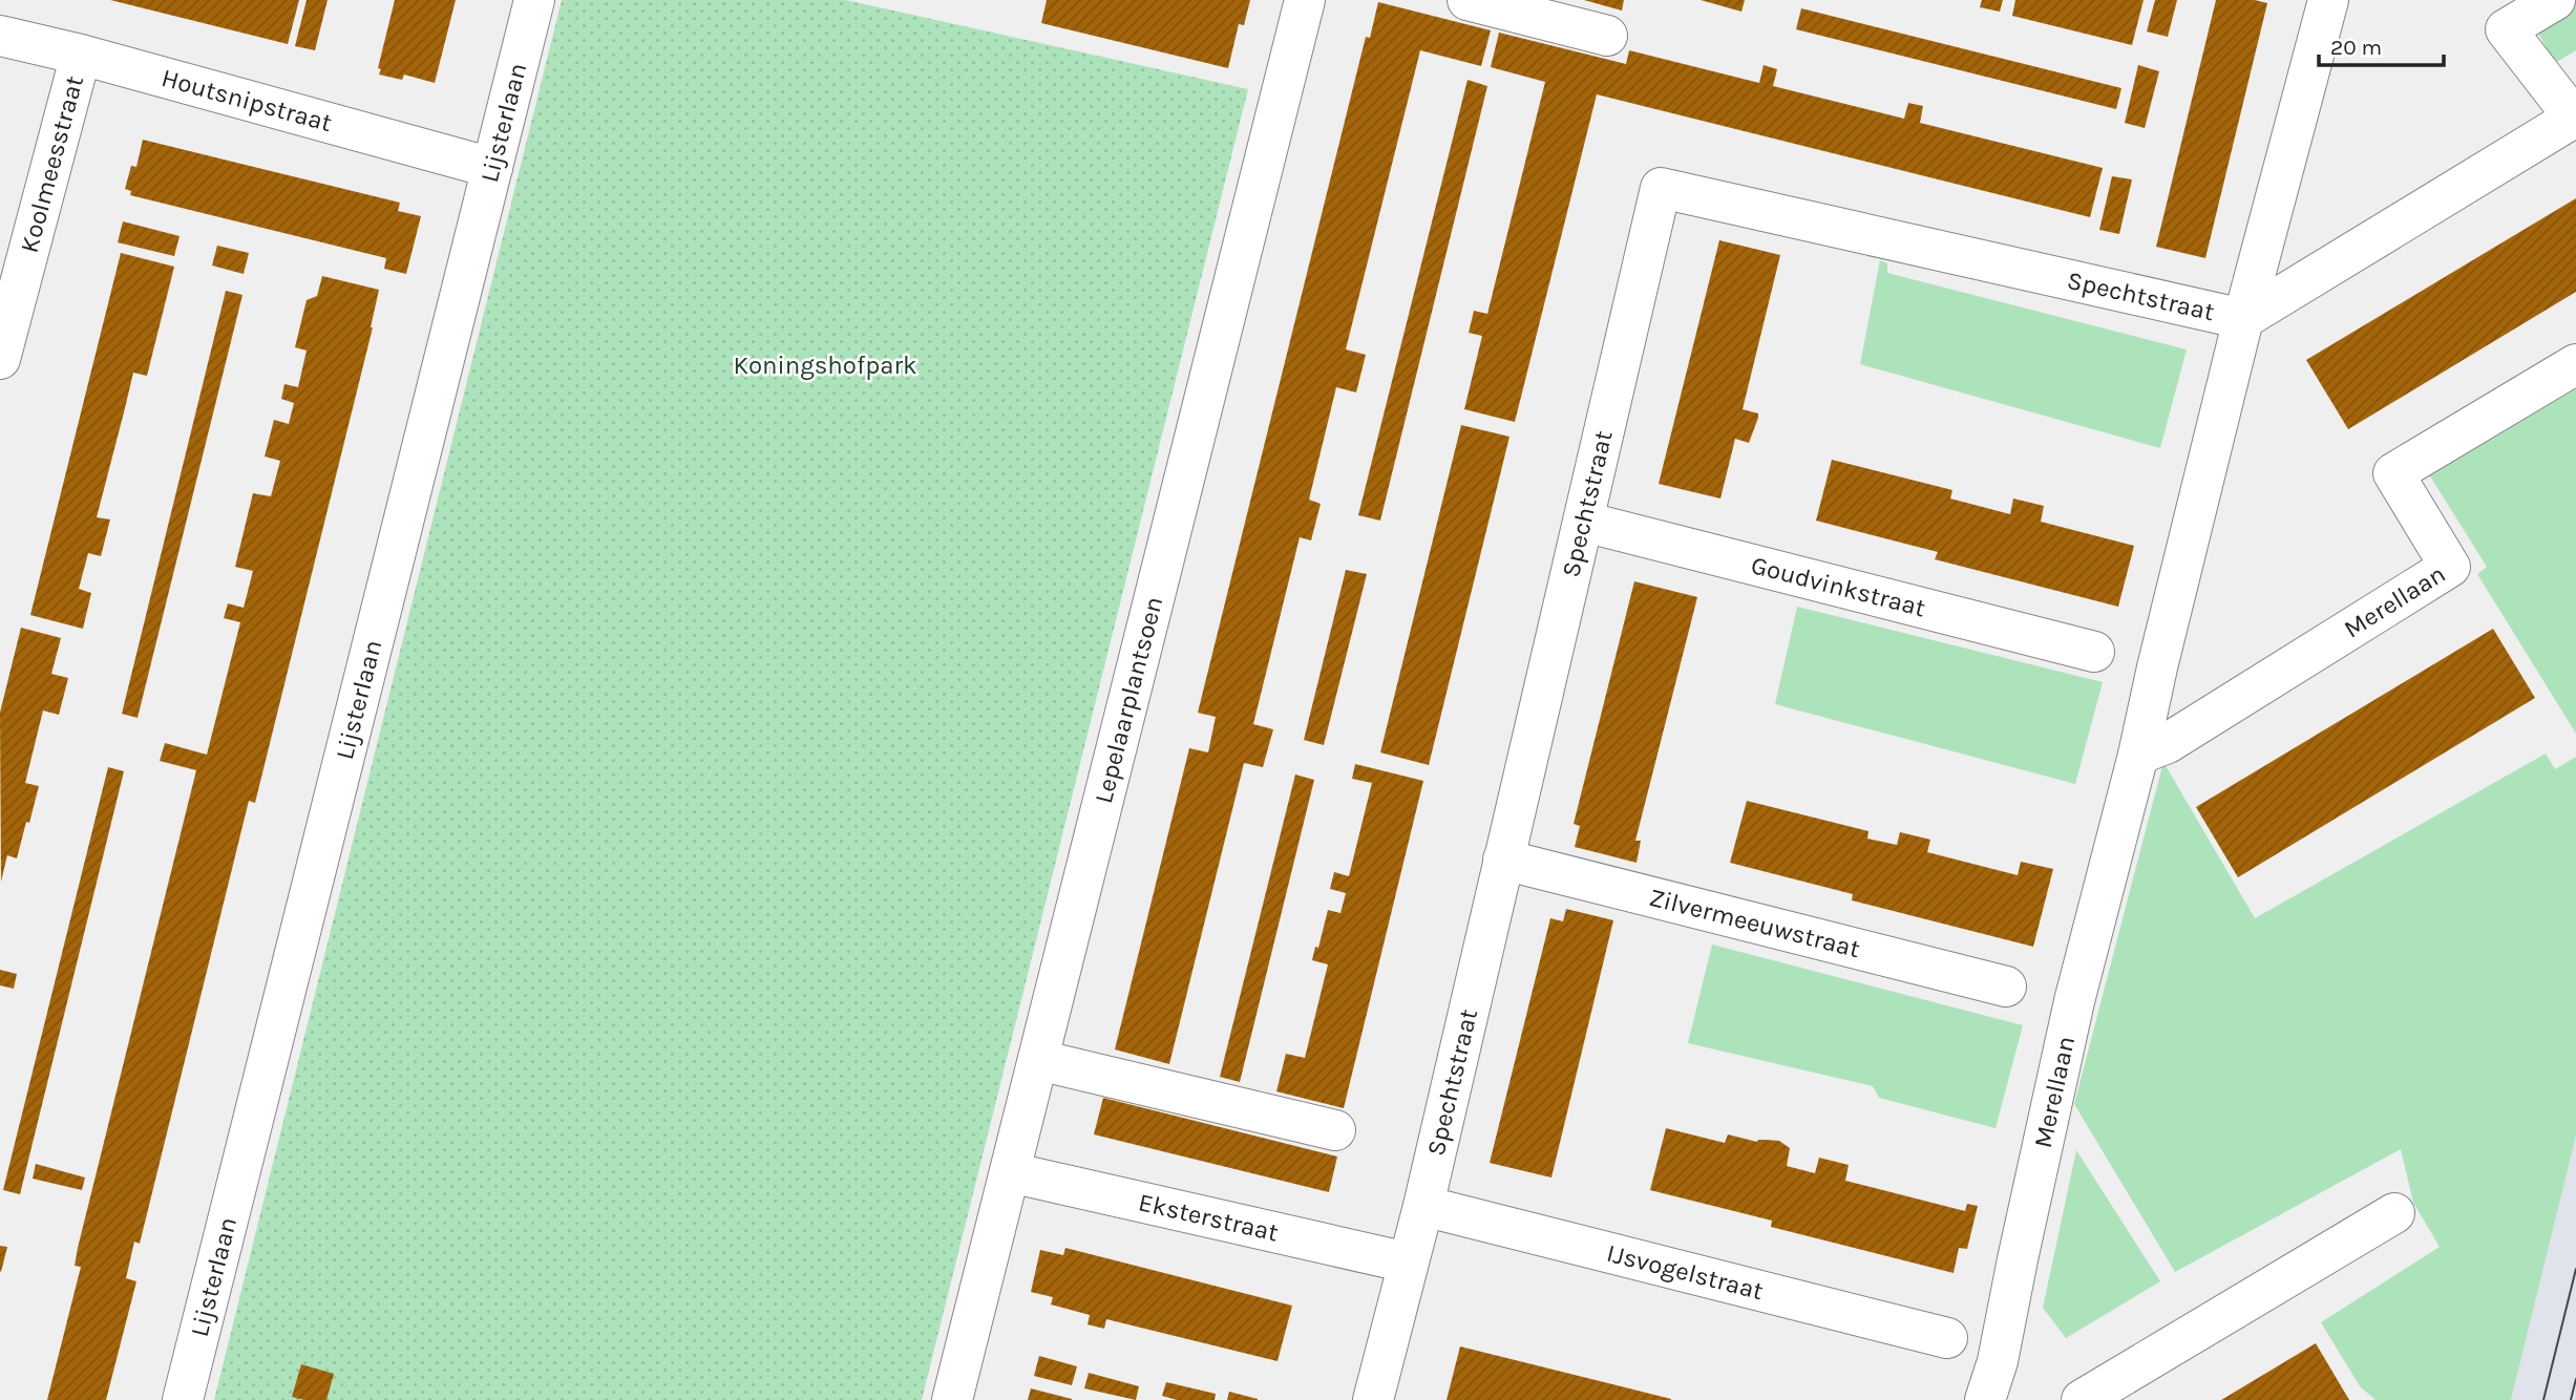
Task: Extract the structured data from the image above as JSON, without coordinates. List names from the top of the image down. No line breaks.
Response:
{"streets":{"street":["Houtsnipstraat","Lijsterlaan","Koolmeesstraat","Spechtstraat","Goudvinkstraat","Merellaan","Lepelaarplantsoen","Zilvermeeuwstraat","Eksterstraat","IJsvogelstraat"]},"crossings":[["Houtsnipstraat","Lijsterlaan"],["Houtsnipstraat","Koolmeesstraat"],["Spechtstraat","Goudvinkstraat"],["Spechtstraat","Merellaan"],["Spechtstraat","Zilvermeeuwstraat"],["Spechtstraat","Eksterstraat"],["Spechtstraat","IJsvogelstraat"],["Lepelaarplantsoen","Eksterstraat"]],"parks":["Koningshofpark"],"scale_bar":"20 m"}
